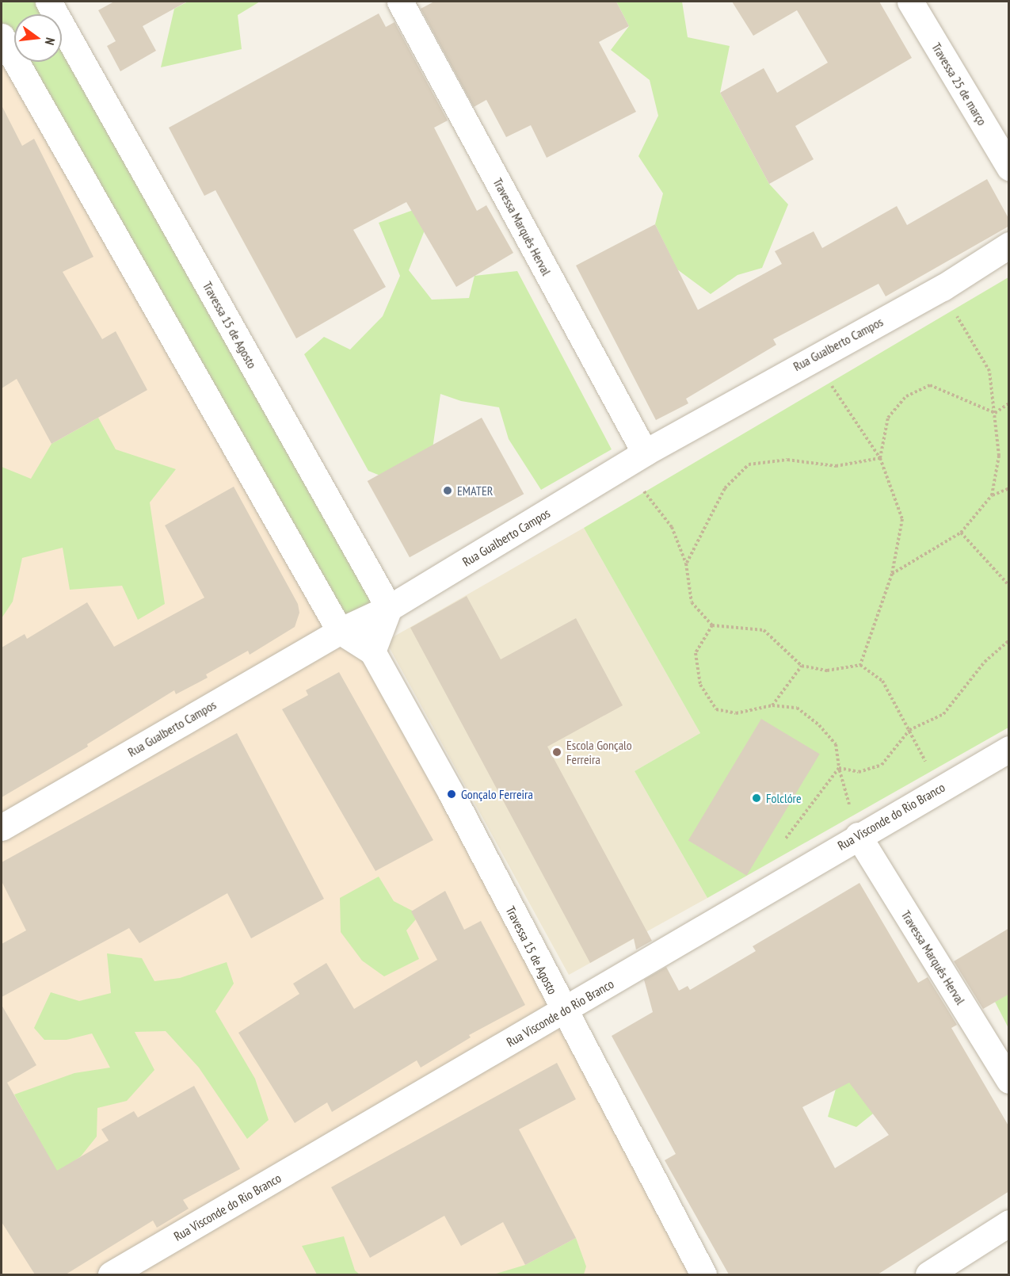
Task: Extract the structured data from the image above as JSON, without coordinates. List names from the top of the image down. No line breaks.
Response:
{"streets":{"street":["Travessa 25 de março","Travessa Marquês Herval","Travessa 15 de Agosto","Rua Gualberto Campos","Rua Visconde do Rio Branco"]},"crossings":[["Travessa Marquês Herval","Rua Gualberto Campos"],["Travessa Marquês Herval","Rua Visconde do Rio Branco"],["Travessa 15 de Agosto","Rua Gualberto Campos"],["Travessa 15 de Agosto","Rua Visconde do Rio Branco"]],"places":["EMATER","Escola Gonçalo Ferreira","Gonçalo Ferreira","Folclóre"],"north":"right"}
